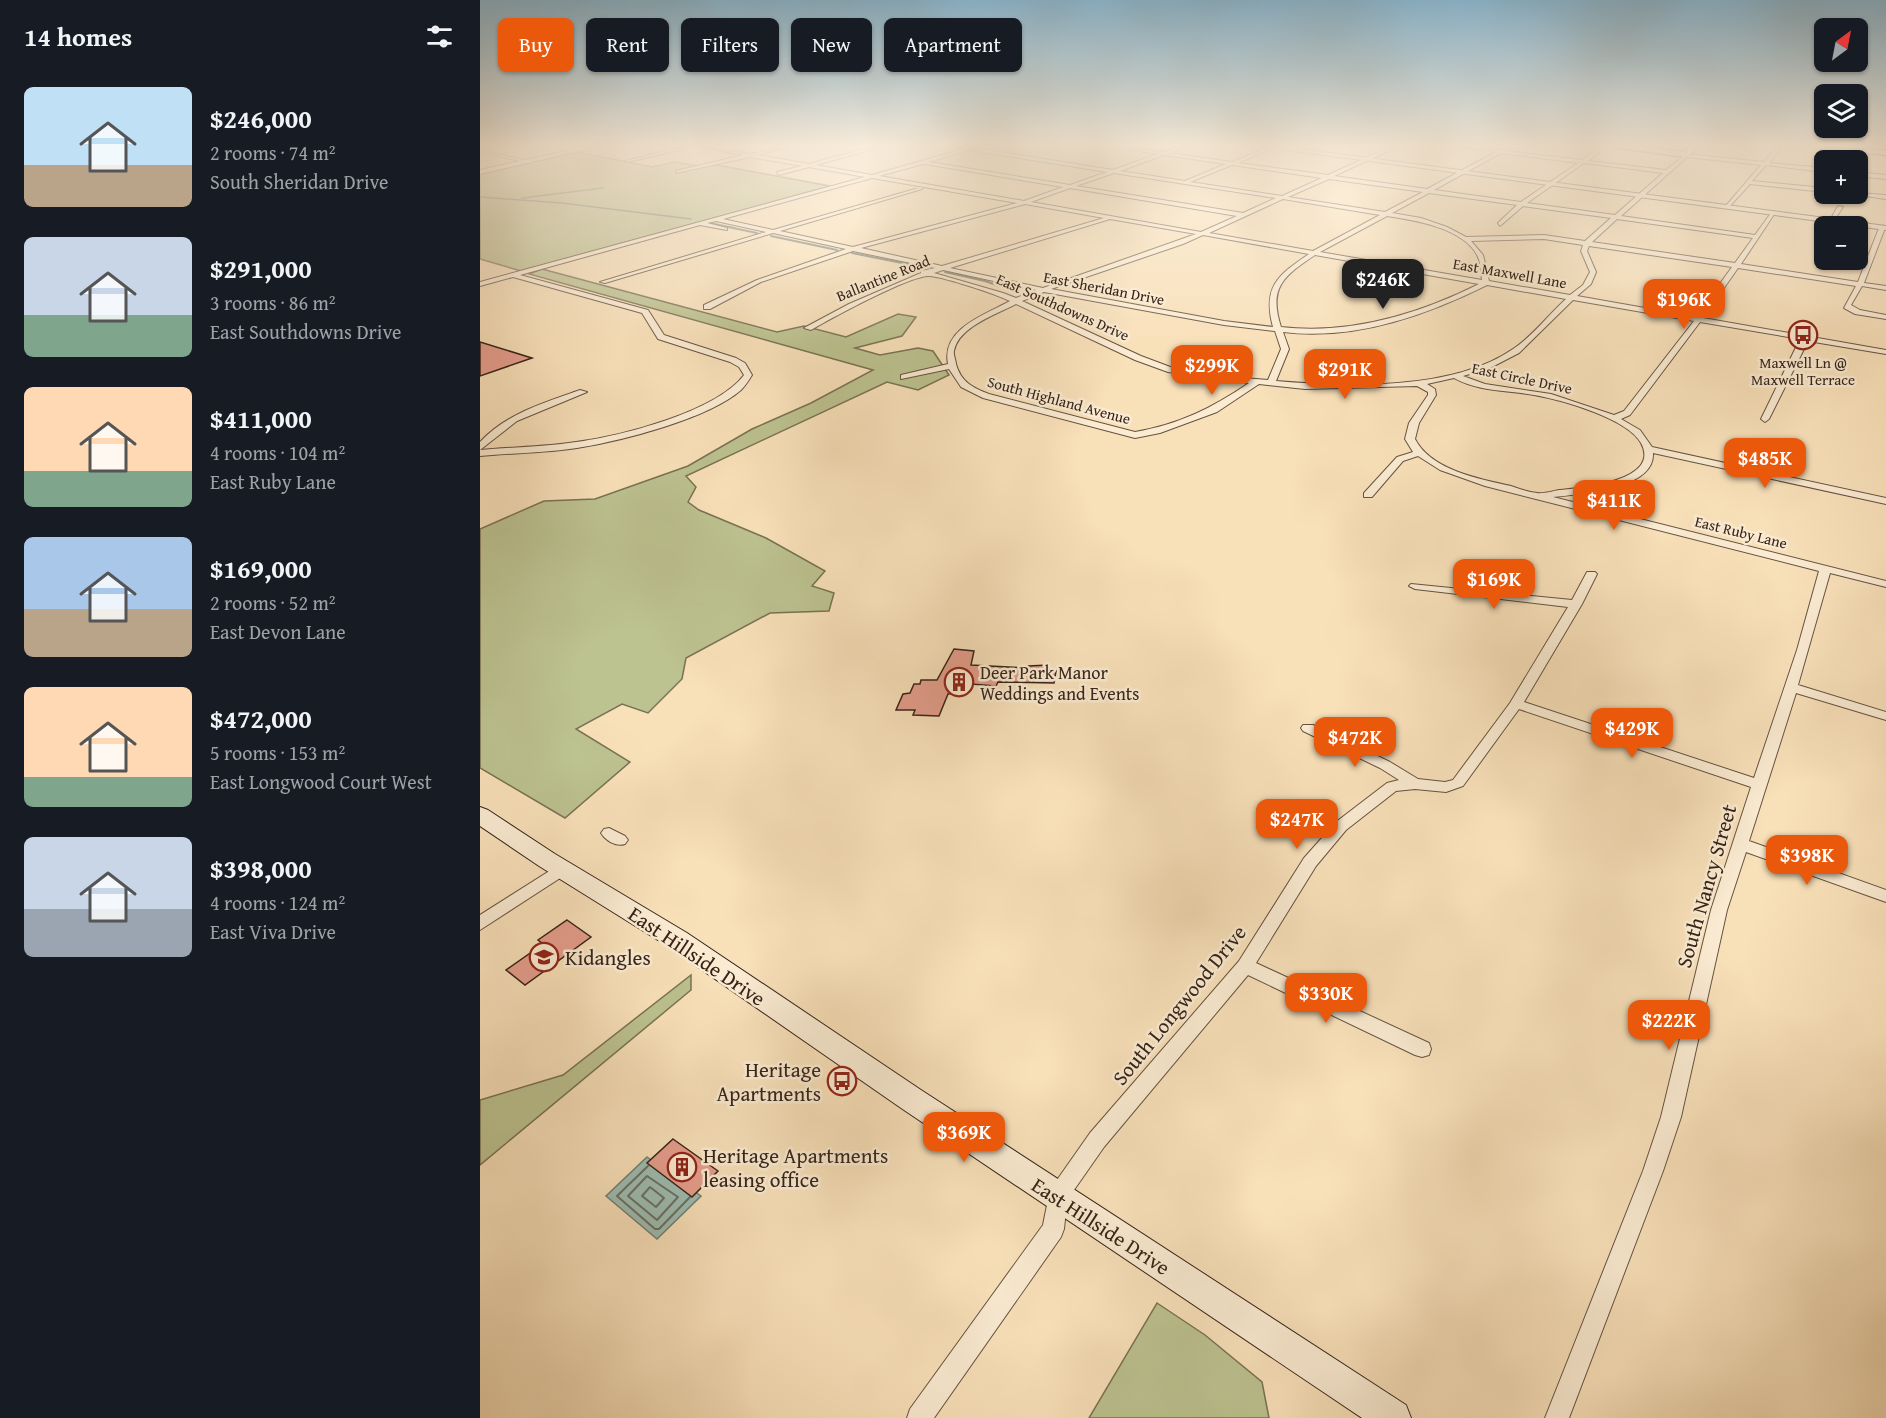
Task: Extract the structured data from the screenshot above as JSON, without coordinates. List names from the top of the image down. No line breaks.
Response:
{"streets":{"main road":["East Hillside Drive"],"street":["East Maxwell Lane","Ballantine Road","East Sheridan Drive","East Southdowns Drive","East Circle Drive","South Highland Avenue","East Ruby Lane","South Nancy Street","South Longwood Drive"]},"crossings":[["East Maxwell Lane","Ballantine Road"],["East Maxwell Lane","East Sheridan Drive"],["East Maxwell Lane","East Southdowns Drive"],["Ballantine Road","East Sheridan Drive"],["Ballantine Road","East Southdowns Drive"],["East Southdowns Drive","East Circle Drive"],["East Southdowns Drive","South Highland Avenue"],["East Ruby Lane","South Nancy Street"],["East Hillside Drive","South Longwood Drive"]],"places":{"bus stop":["Maxwell Ln @ Maxwell Terrace","Heritage Apartments"],"building":["Deer Park Manor Weddings and Events","Heritage Apartments leasing office"],"school or university":["Kidangles"]},"north":"top right","page":{"heading":"14 homes","map_buttons":["+","−"],"chip":["Buy","Rent","Filters","New","Apartment"],"list":[{"name":"$246,000","note":"2 rooms · 74 m² · South Sheridan Drive"},{"name":"$291,000","note":"3 rooms · 86 m² · East Southdowns Drive"},{"name":"$411,000","note":"4 rooms · 104 m² · East Ruby Lane"},{"name":"$169,000","note":"2 rooms · 52 m² · East Devon Lane"},{"name":"$472,000","note":"5 rooms · 153 m² · East Longwood Court West"},{"name":"$398,000","note":"4 rooms · 124 m² · East Viva Drive"}],"price":["$246K","$196K","$299K","$291K","$485K","$411K","$169K","$429K","$472K","$247K","$398K","$330K","$222K","$369K"]}}
